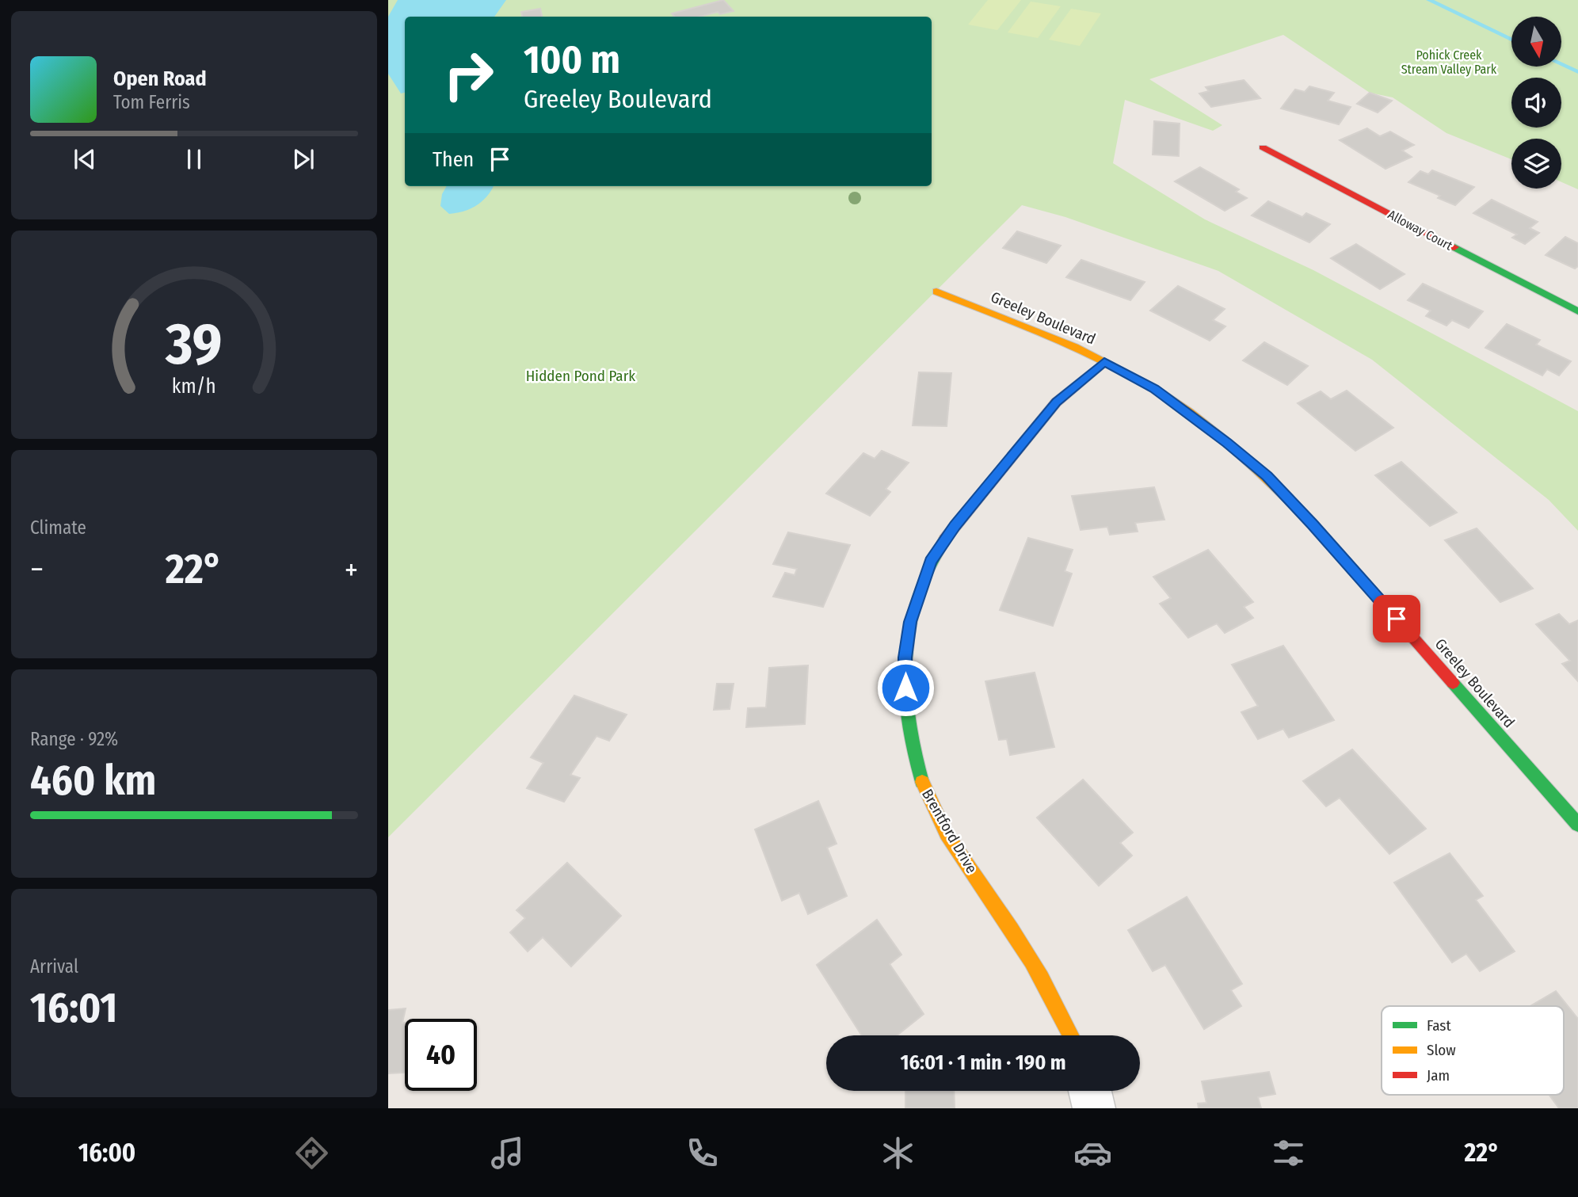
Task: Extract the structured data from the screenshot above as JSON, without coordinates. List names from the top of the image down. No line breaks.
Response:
{"streets":{"street":["Alloway Court","Greeley Boulevard","Brentford Drive"]},"crossings":[["Greeley Boulevard","Brentford Drive"]],"parks":["Pohick Creek Stream Valley Park","Hidden Pond Park"],"legend":["Fast","Slow","Jam"],"north":"bottom","page":{"turn":["100 m","Greeley Boulevard"],"song":["Open Road","Tom Ferris"],"then":"Then","tile":["Climate",["Range · 92%","460 km"],["Arrival","16:01"]],"heat":["−","22°","+"],"limit":"40","trip":"16:01 · 1 min · 190 m","tabs":["16:00","22°"],"gauge":["39","km/h"]}}
